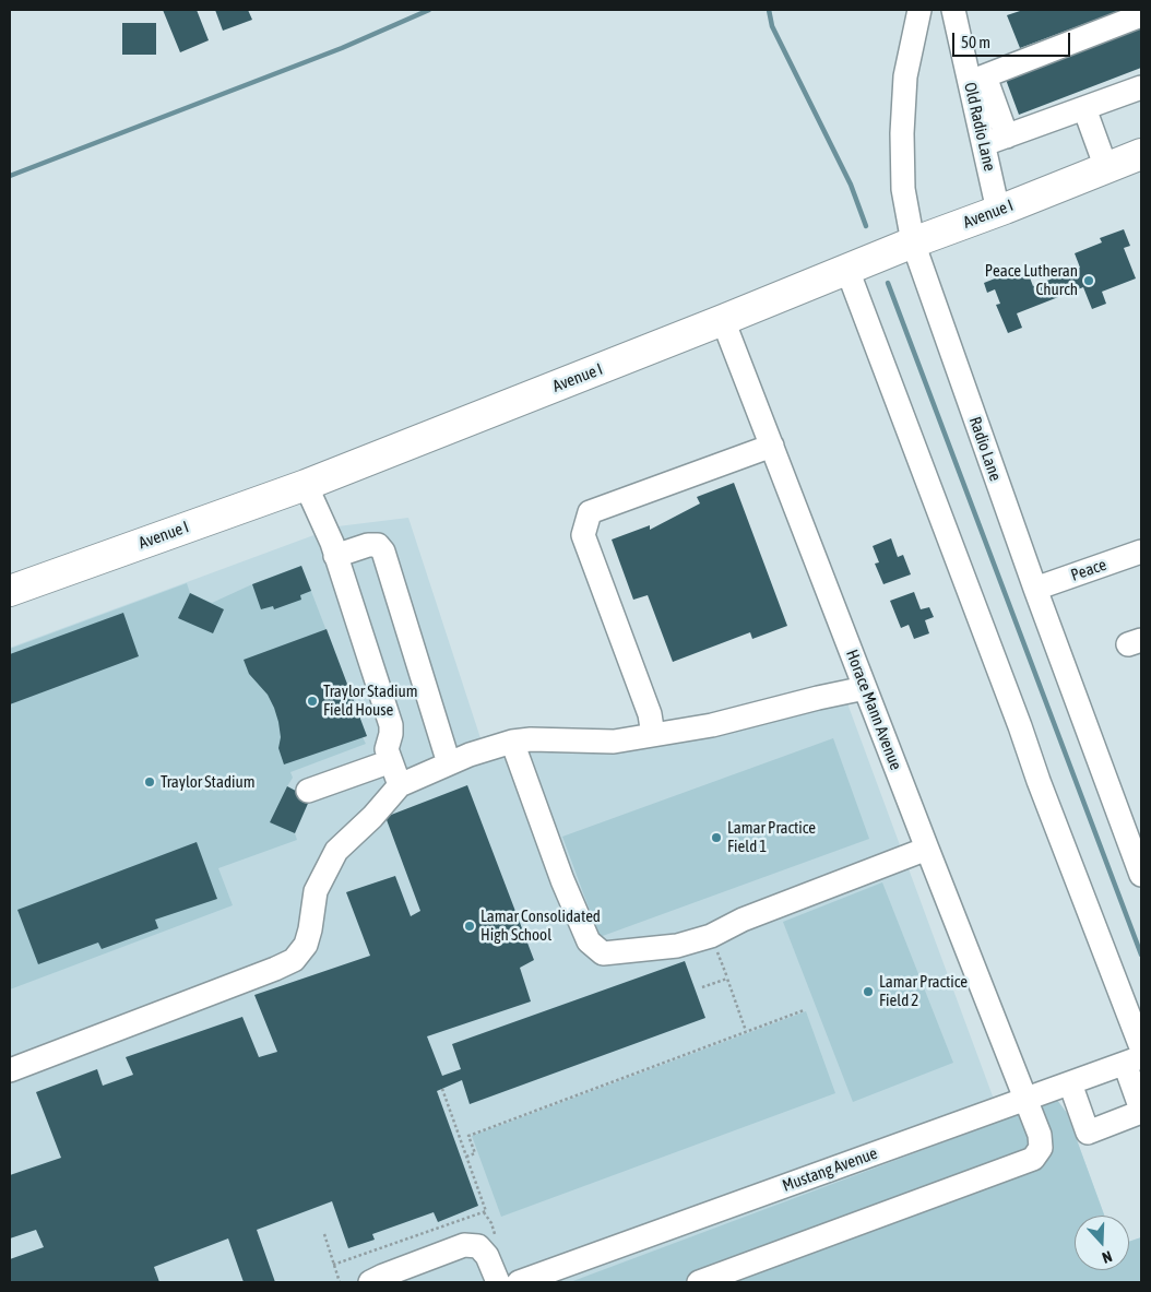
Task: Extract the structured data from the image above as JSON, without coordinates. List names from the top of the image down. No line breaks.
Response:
{"streets":{"main road":["Avenue I"],"street":["Old Radio Lane","Radio Lane","Peace","Horace Mann Avenue","Mustang Avenue"]},"crossings":[["Old Radio Lane","Avenue I"],["Avenue I","Radio Lane"],["Avenue I","Horace Mann Avenue"],["Radio Lane","Peace"],["Horace Mann Avenue","Mustang Avenue"]],"places":["Peace Lutheran Church","Traylor Stadium Field House","Traylor Stadium","Lamar Practice Field 1","Lamar Consolidated High School","Lamar Practice Field 2"],"scale_bar":"50 m","north":"bottom"}
